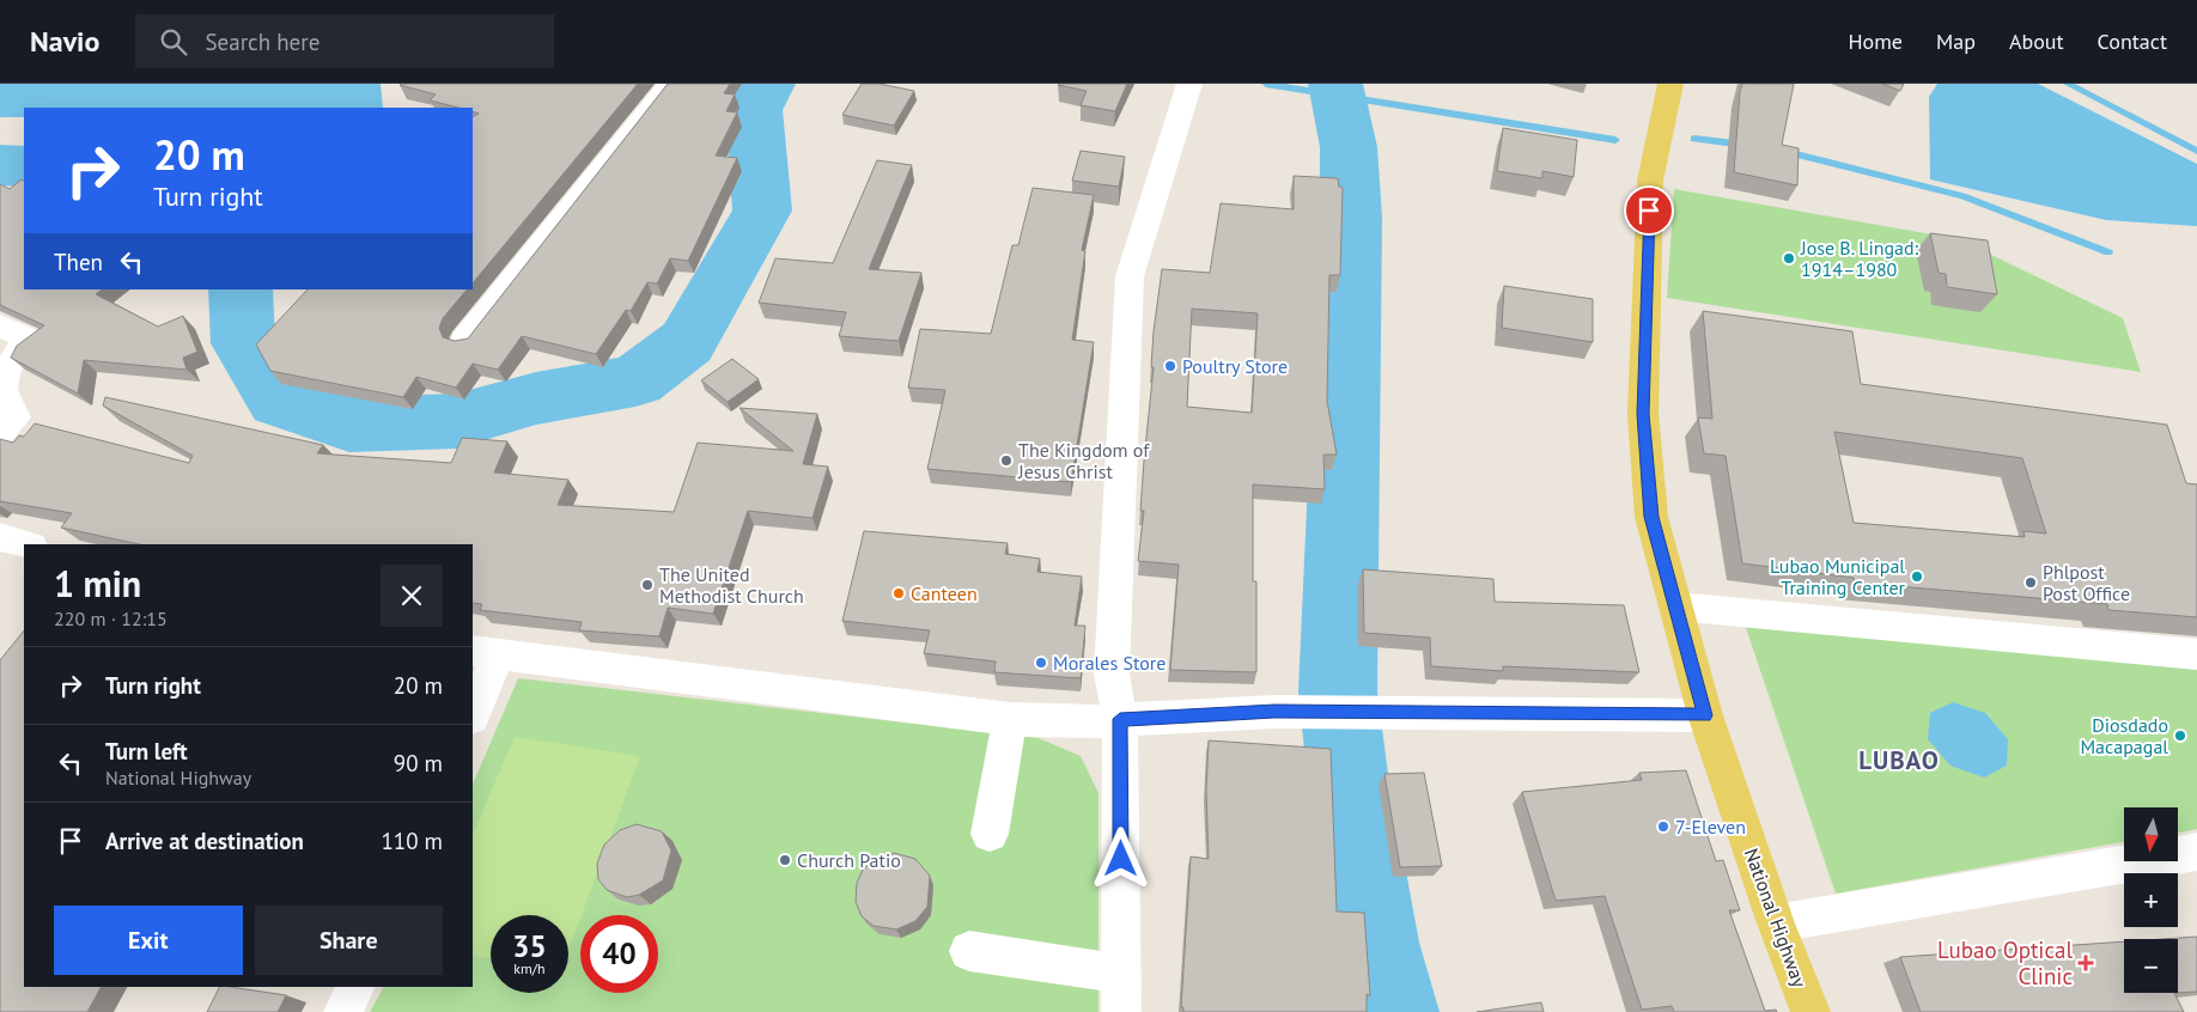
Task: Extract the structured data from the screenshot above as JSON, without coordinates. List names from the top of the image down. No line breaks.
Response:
{"streets":{"main road":["National Highway"]},"districts":["LUBAO"],"places":{"other":["Jose B. Lingad: 1914–1980","Poultry Store","The Kingdom of Jesus Christ","Lubao Municipal Training Center","Phlpost Post Office","The United Methodist Church","Canteen","Morales Store","Diosdado Macapagal","7-Eleven","Church Patio"],"health":["Lubao Optical Clinic"]},"north":"bottom","page":{"header":"Navio","search":"Search here","nav":["Home","Map","About","Contact"],"turn":["20 m","Turn right"],"then":"Then","heading":["1 min","220 m · 12:15"],"list":[{"name":"Turn right","value":"20 m"},{"name":"Turn left","note":"National Highway","value":"90 m"},{"name":"Arrive at destination","value":"110 m"}],"map_buttons":["+","−"],"buttons":["Exit","Share"],"speed":"35 km/h","limit":"40"}}
